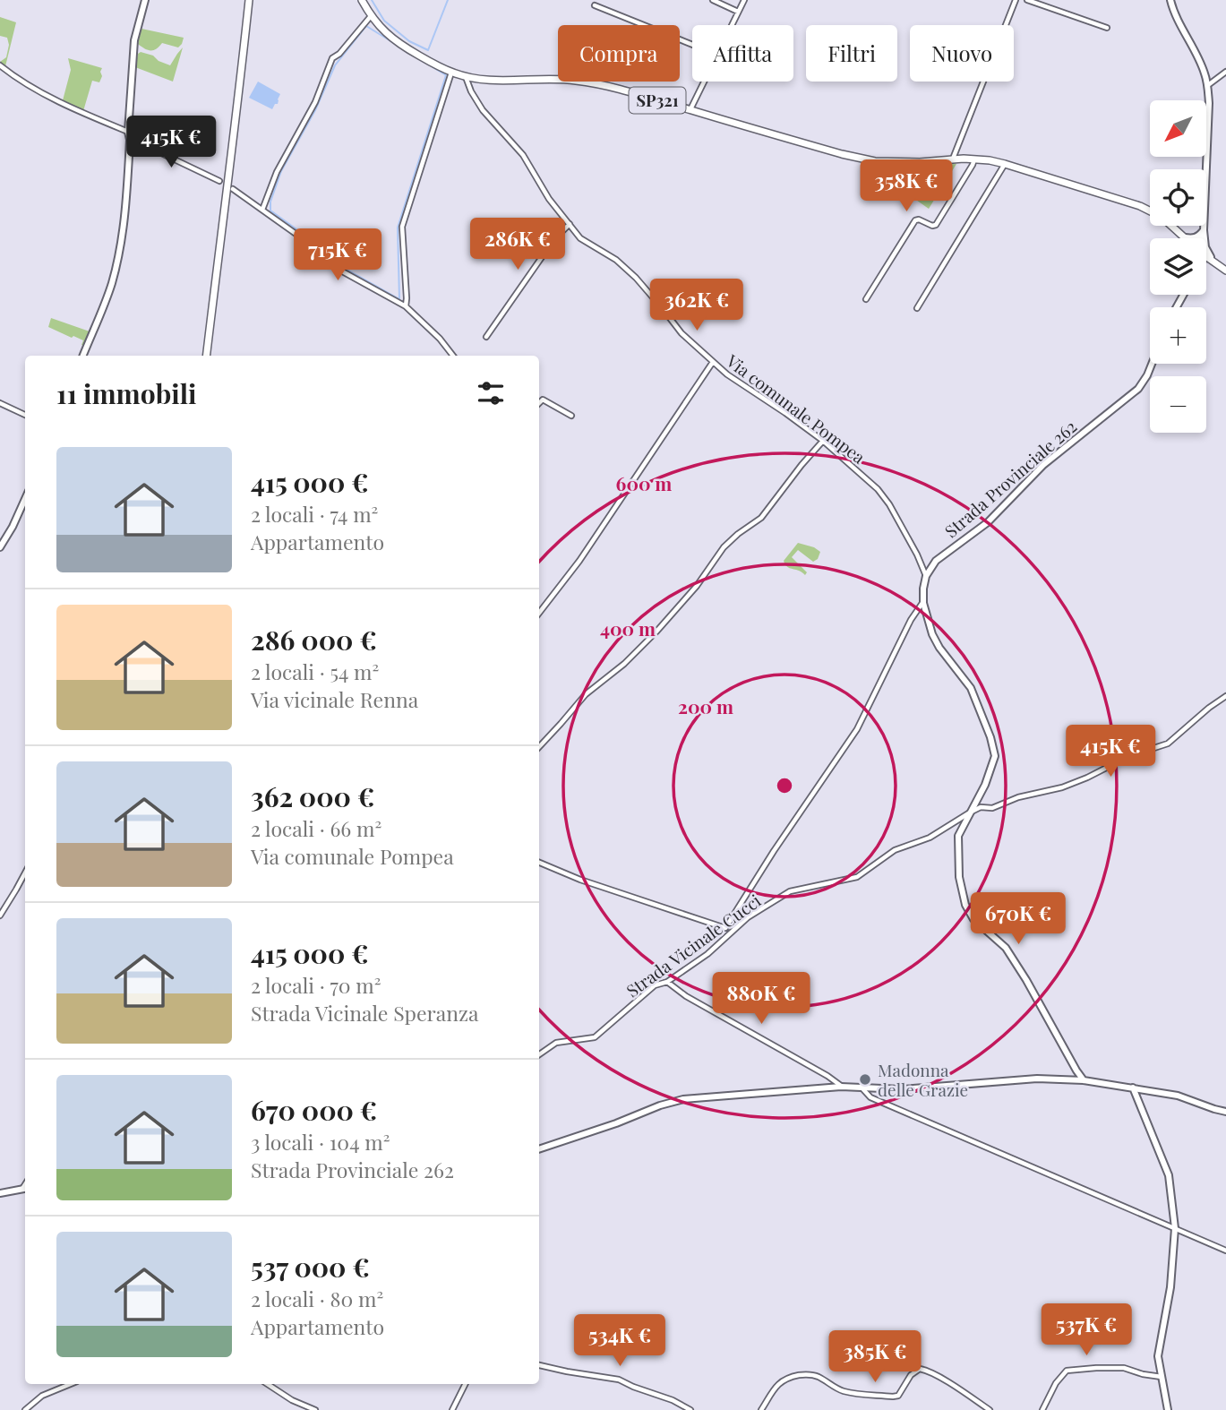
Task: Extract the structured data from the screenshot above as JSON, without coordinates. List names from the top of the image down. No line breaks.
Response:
{"streets":{"main road":["SP321"],"street":["Via comunale Pompea","Strada Provinciale 262","Strada Vicinale Cucci"]},"crossings":[["SP321","Via comunale Pompea"],["Via comunale Pompea","Strada Provinciale 262"]],"places":["Madonna delle Grazie"],"north":"bottom left","page":{"chip":["Compra","Affitta","Filtri","Nuovo"],"map_buttons":["+","−"],"price":["415K €","358K €","286K €","715K €","362K €","415K €","670K €","880K €","537K €","534K €","385K €"],"heading":"11 immobili","list":[{"name":"415 000 €","note":"2 locali · 74 m² · Appartamento"},{"name":"286 000 €","note":"2 locali · 54 m² · Via vicinale Renna"},{"name":"362 000 €","note":"2 locali · 66 m² · Via comunale Pompea"},{"name":"415 000 €","note":"2 locali · 70 m² · Strada Vicinale Speranza"},{"name":"670 000 €","note":"3 locali · 104 m² · Strada Provinciale 262"},{"name":"537 000 €","note":"2 locali · 80 m² · Appartamento"}]},"rings":["600 m","400 m","200 m"]}
